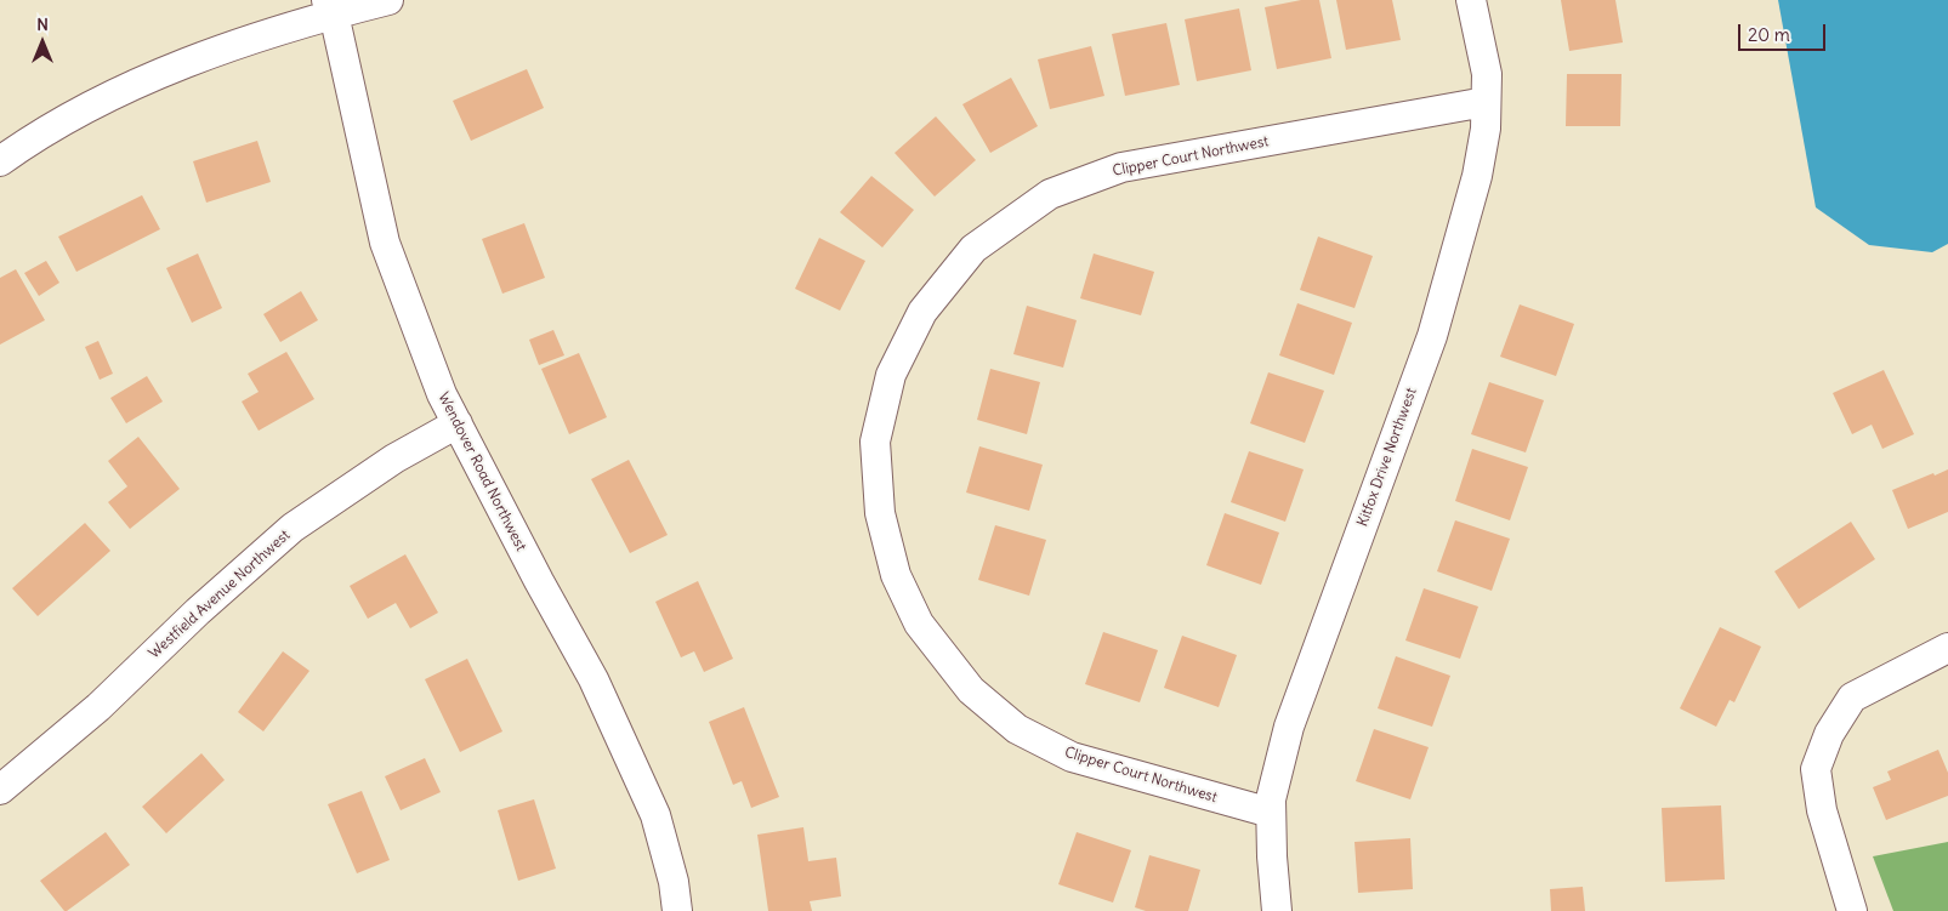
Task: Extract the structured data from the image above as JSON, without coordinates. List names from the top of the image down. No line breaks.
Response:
{"streets":{"street":["Clipper Court Northwest","Kitfox Drive Northwest","Wendover Road Northwest","Westfield Avenue Northwest"]},"crossings":[["Clipper Court Northwest","Kitfox Drive Northwest"],["Wendover Road Northwest","Westfield Avenue Northwest"]],"scale_bar":"20 m","north":"top"}
